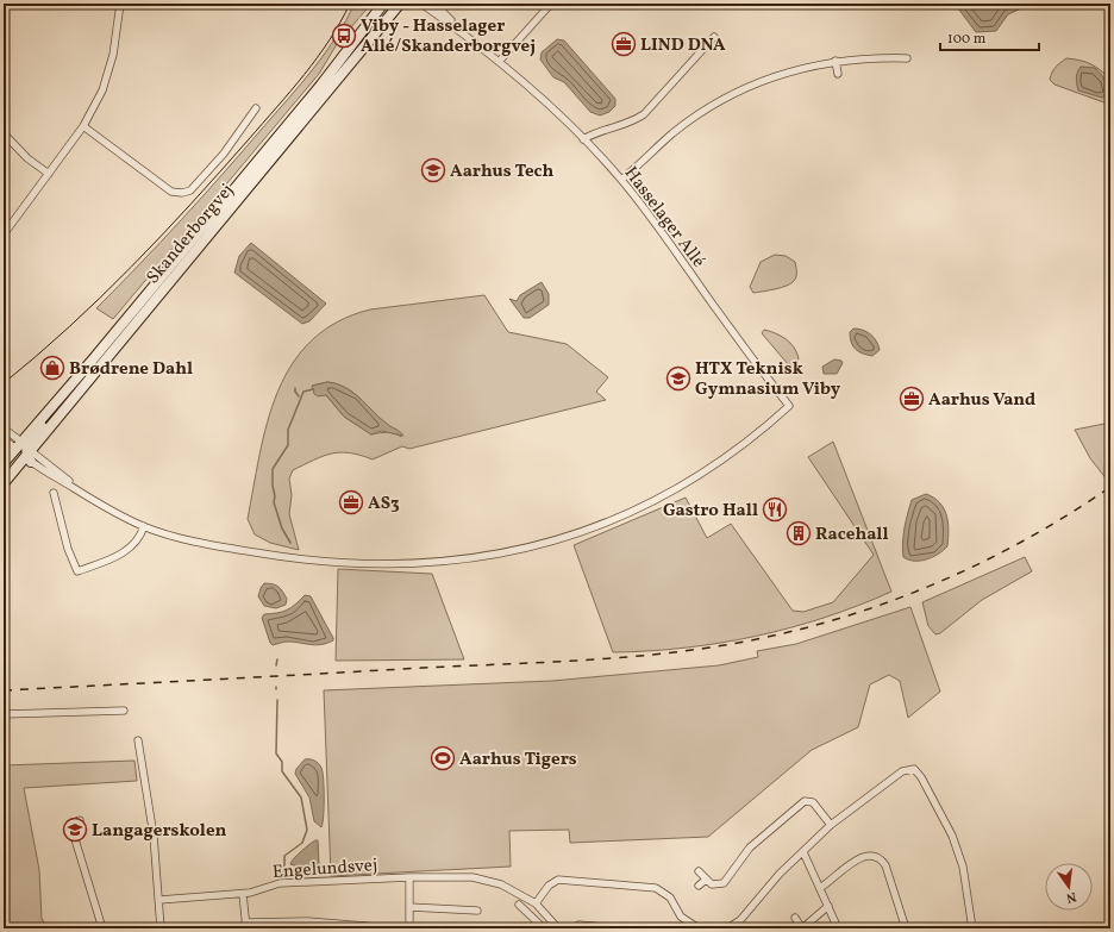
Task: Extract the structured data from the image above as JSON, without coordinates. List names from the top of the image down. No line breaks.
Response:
{"streets":{"main road":["Skanderborgvej"],"street":["Hasselager Allé","Engelundsvej"]},"places":{"bus stop":["Viby - Hasselager Allé/Skanderborgvej"],"office":["LIND DNA","Aarhus Vand","AS3"],"school or university":["Aarhus Tech","HTX Teknisk Gymnasium Viby","Langagerskolen"],"shop":["Brødrene Dahl"],"restaurant":["Gastro Hall"],"building":["Racehall"],"sports":["Aarhus Tigers"]},"scale_bar":"100 m","north":"bottom"}
